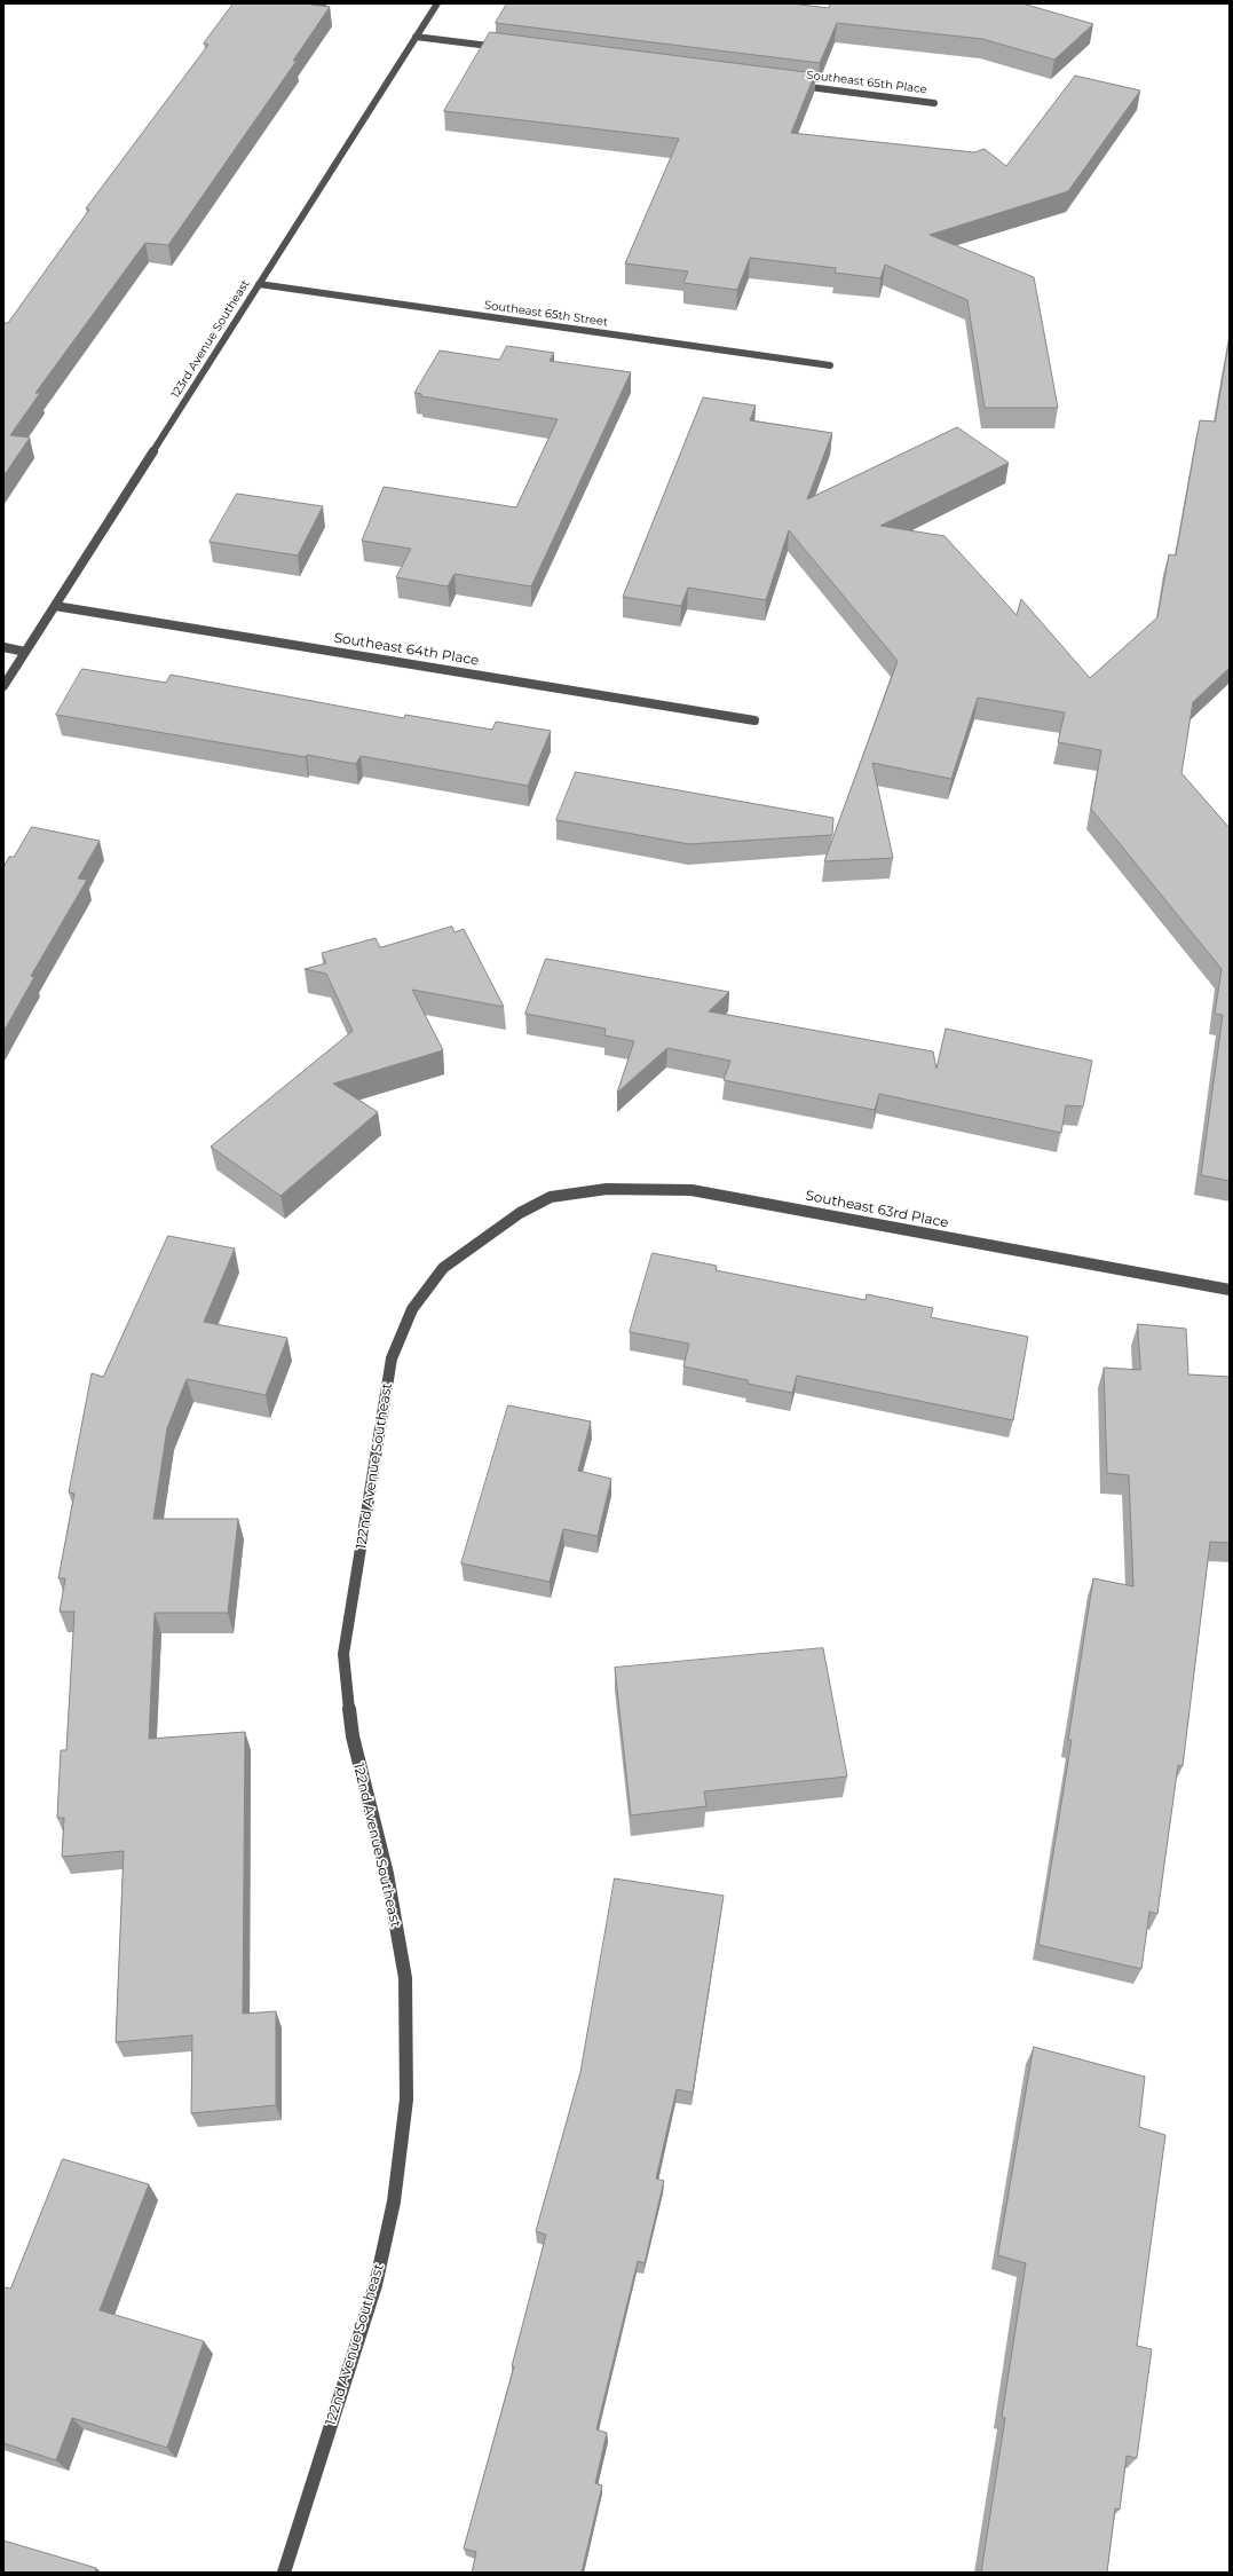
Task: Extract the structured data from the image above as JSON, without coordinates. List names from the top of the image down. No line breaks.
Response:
{"streets":{"street":["Southeast 65th Place","Southeast 65th Street","123rd Avenue Southeast","Southeast 64th Place","Southeast 63rd Place","122nd Avenue Southeast"]},"crossings":[["Southeast 65th Street","123rd Avenue Southeast"],["123rd Avenue Southeast","Southeast 64th Place"],["Southeast 63rd Place","122nd Avenue Southeast"]]}
